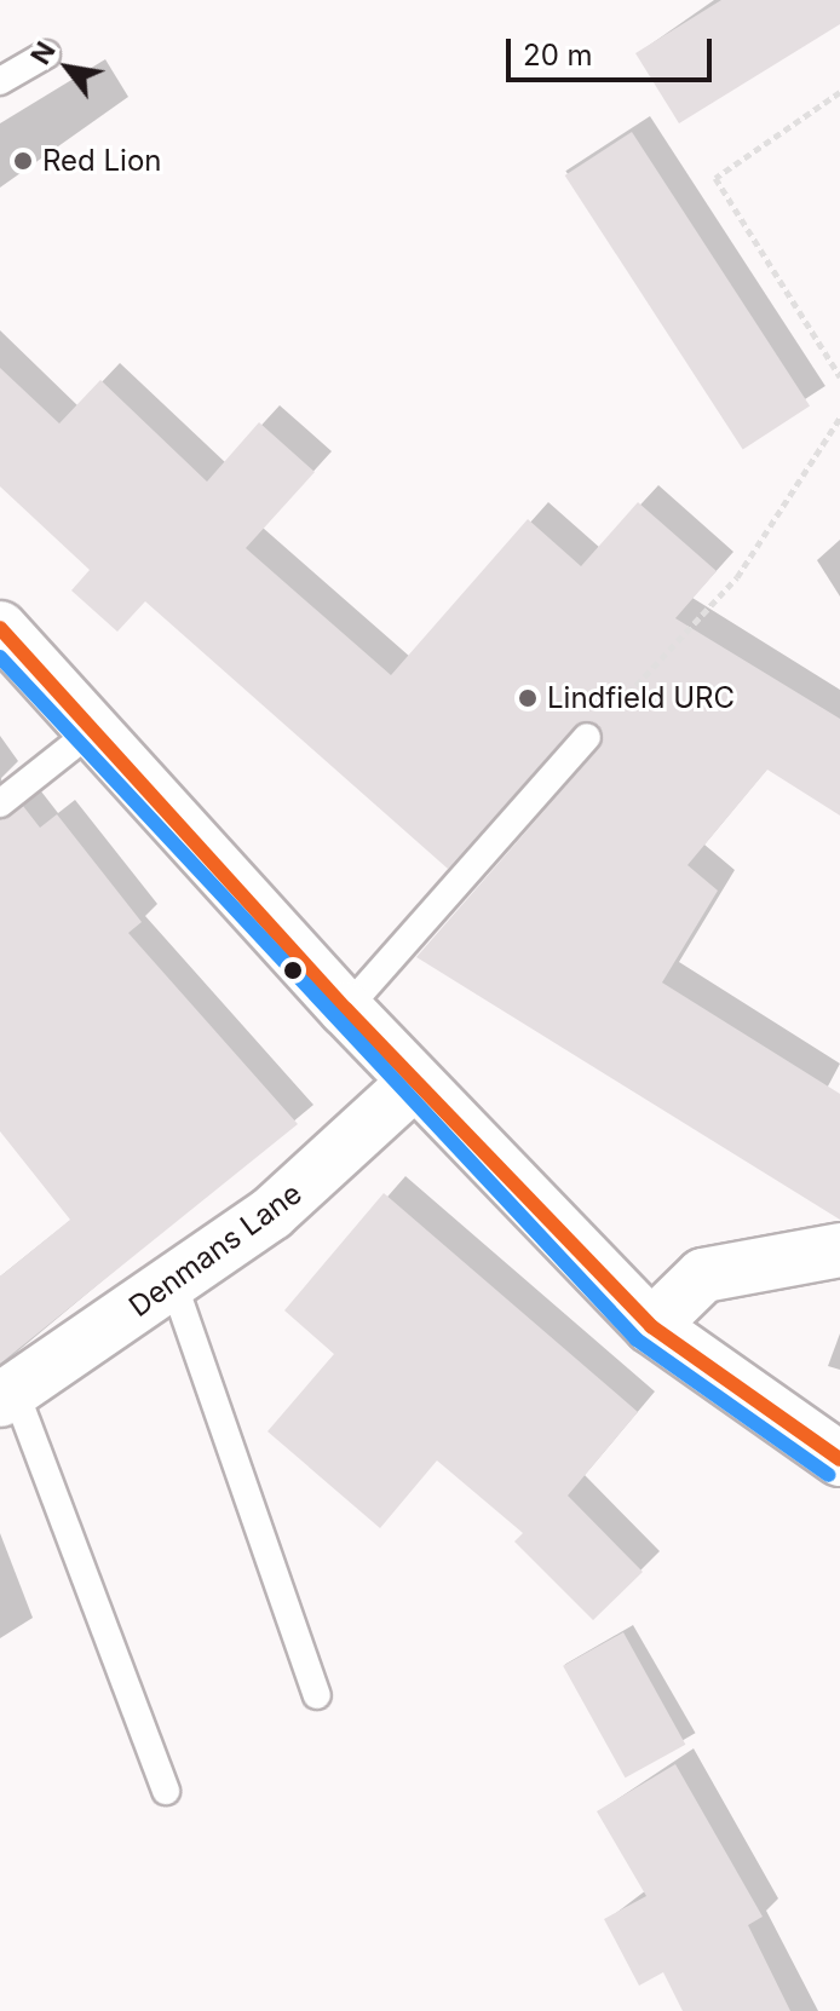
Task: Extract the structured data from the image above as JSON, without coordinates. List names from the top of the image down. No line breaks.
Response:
{"streets":{"main road":["Denmans Lane"]},"places":["Red Lion","Lindfield URC"],"scale_bar":"20 m","north":"top left"}
